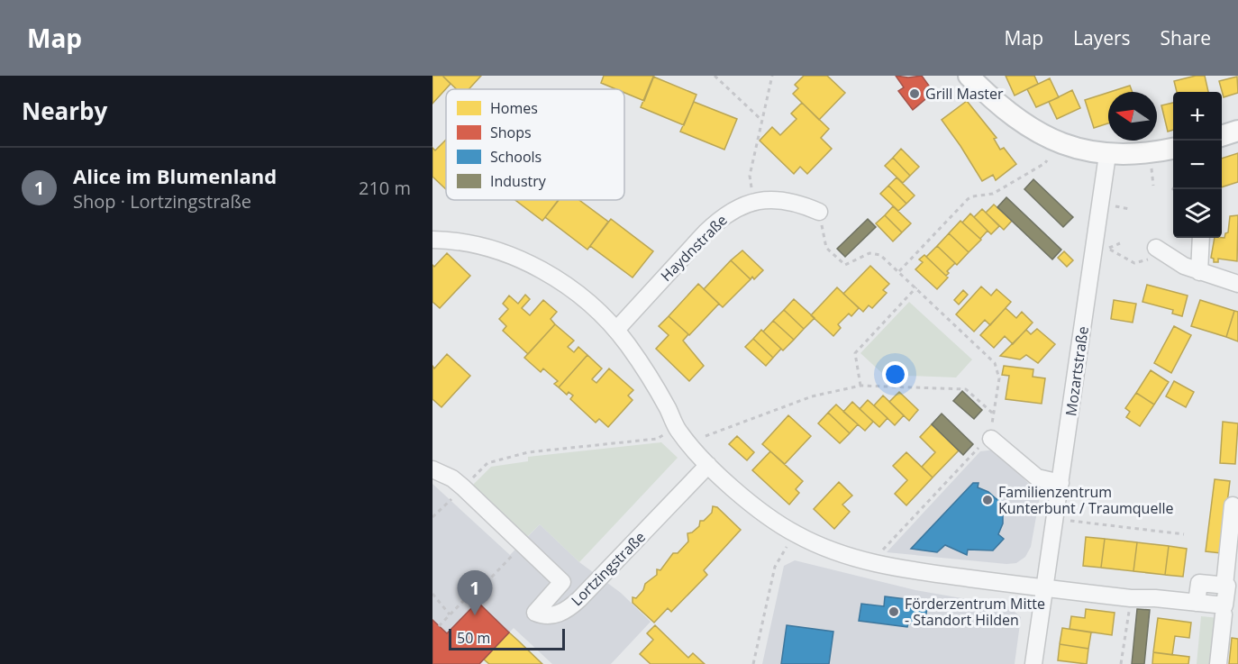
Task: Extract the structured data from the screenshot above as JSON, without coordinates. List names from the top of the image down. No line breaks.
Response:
{"streets":{"street":["Haydnstraße","Mozartstraße","Lortzingstraße"]},"places":["Grill Master","Familienzentrum Kunterbunt / Traumquelle","Förderzentrum Mitte - Standort Hilden"],"legend":["Homes","Shops","Schools","Industry"],"scale_bar":"50 m","north":"left","page":{"header":"Map","nav":["Map","Layers","Share"],"heading":"Nearby","map_buttons":["+","−"],"list":[{"mark":"1","name":"Alice im Blumenland","note":"Shop · Lortzingstraße","value":"210 m"}],"pins":"1","scale":"50 m"}}
